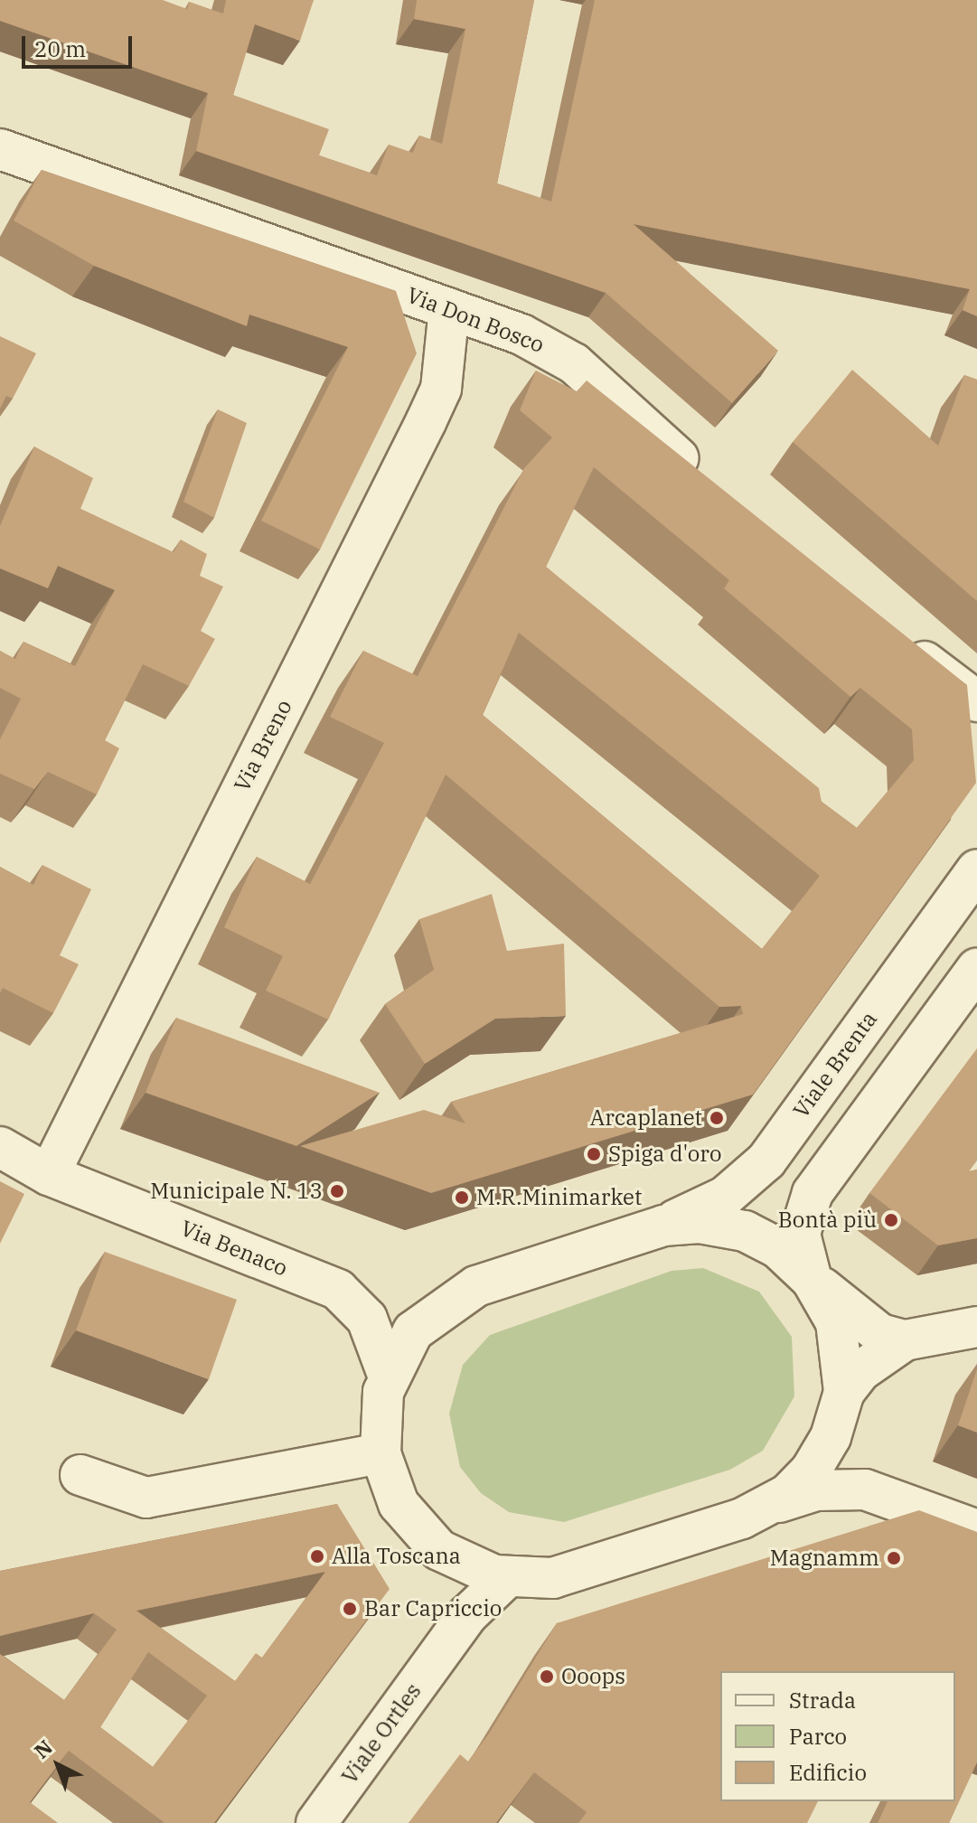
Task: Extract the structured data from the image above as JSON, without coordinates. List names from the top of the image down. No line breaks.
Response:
{"streets":{"street":["Via Don Bosco","Via Breno","Viale Brenta","Via Benaco","Viale Ortles"]},"crossings":[["Via Don Bosco","Via Breno"],["Via Breno","Via Benaco"]],"places":["Arcaplanet","Spiga d'oro","Municipale N. 13","M.R.Minimarket","Bontà più","Alla Toscana","Magnamm","Bar Capriccio","Ooops"],"legend":["Strada","Parco","Edificio"],"scale_bar":"20 m","north":"top left"}
